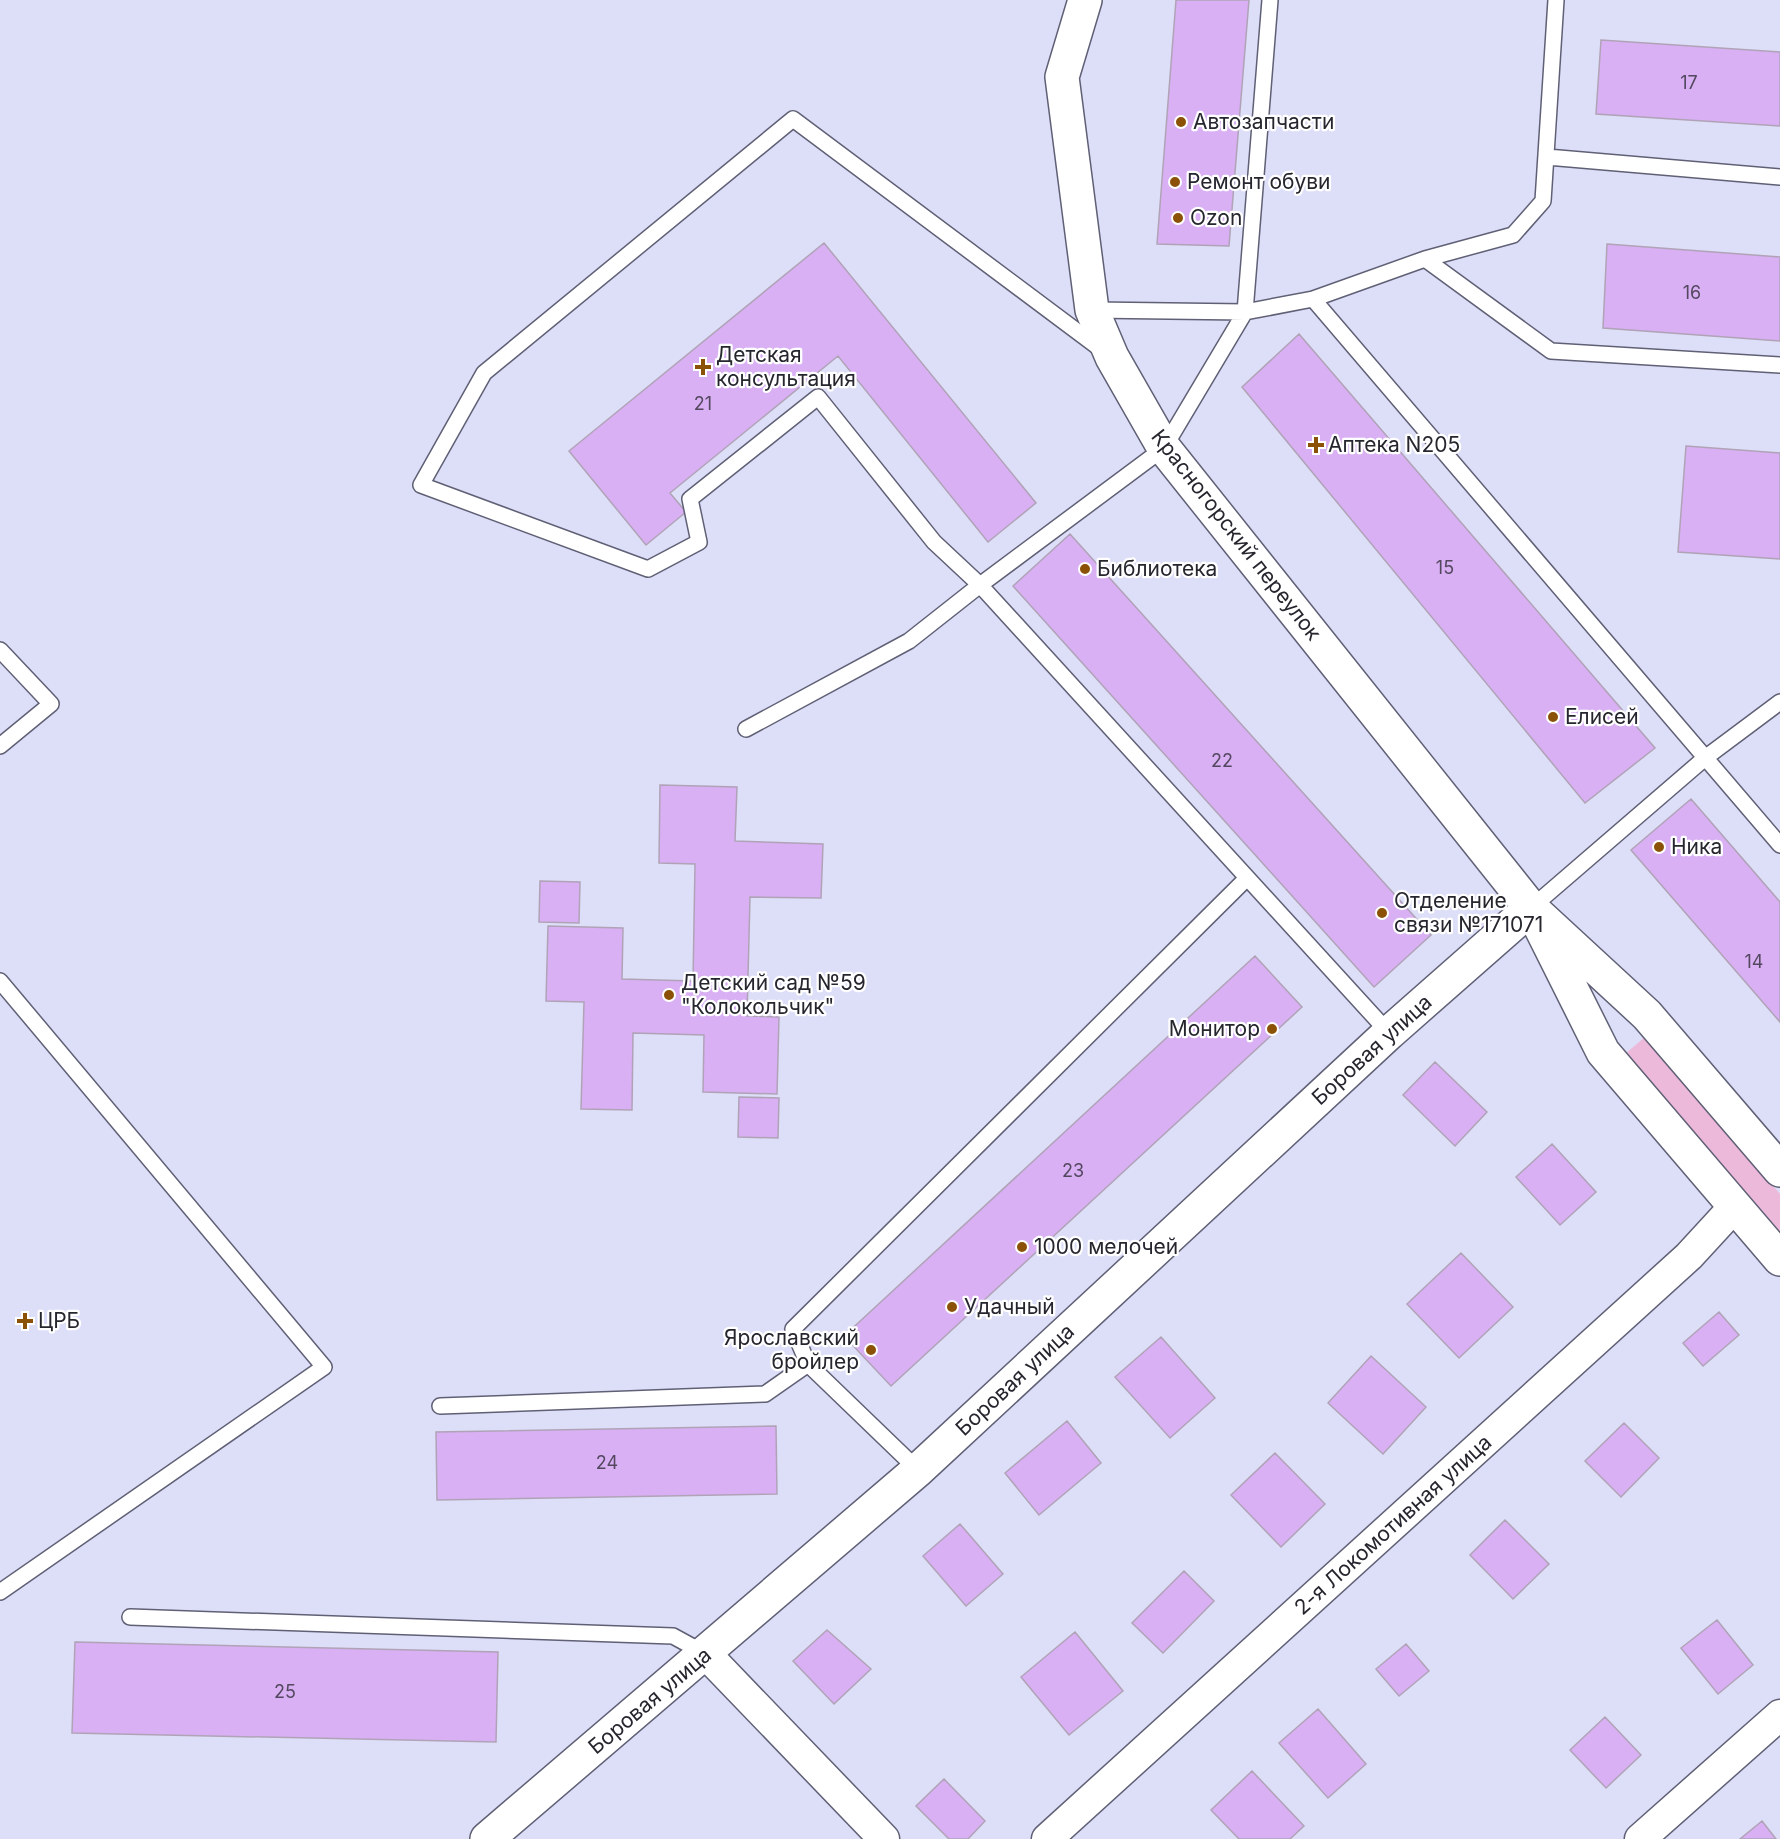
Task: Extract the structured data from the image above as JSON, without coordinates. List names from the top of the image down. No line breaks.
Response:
{"streets":{"main road":["Красногорский переулок","Боровая улица"],"street":["2-я Локомотивная улица"]},"crossings":[["Красногорский переулок","Боровая улица"],["Красногорский переулок","2-я Локомотивная улица"]],"places":{"other":["Автозапчасти","Ремонт обуви","Ozon","Библиотека","Елисей","Ника","Отделение связи №171071","Детский сад №59 \"Колокольчик\"","Монитор","1000 мелочей","Удачный","Ярославский бройлер"],"health":["Детская консультация","Аптека N205","ЦРБ"]},"house_numbers":["17","16","21","15","22","14","23","24","25"]}
